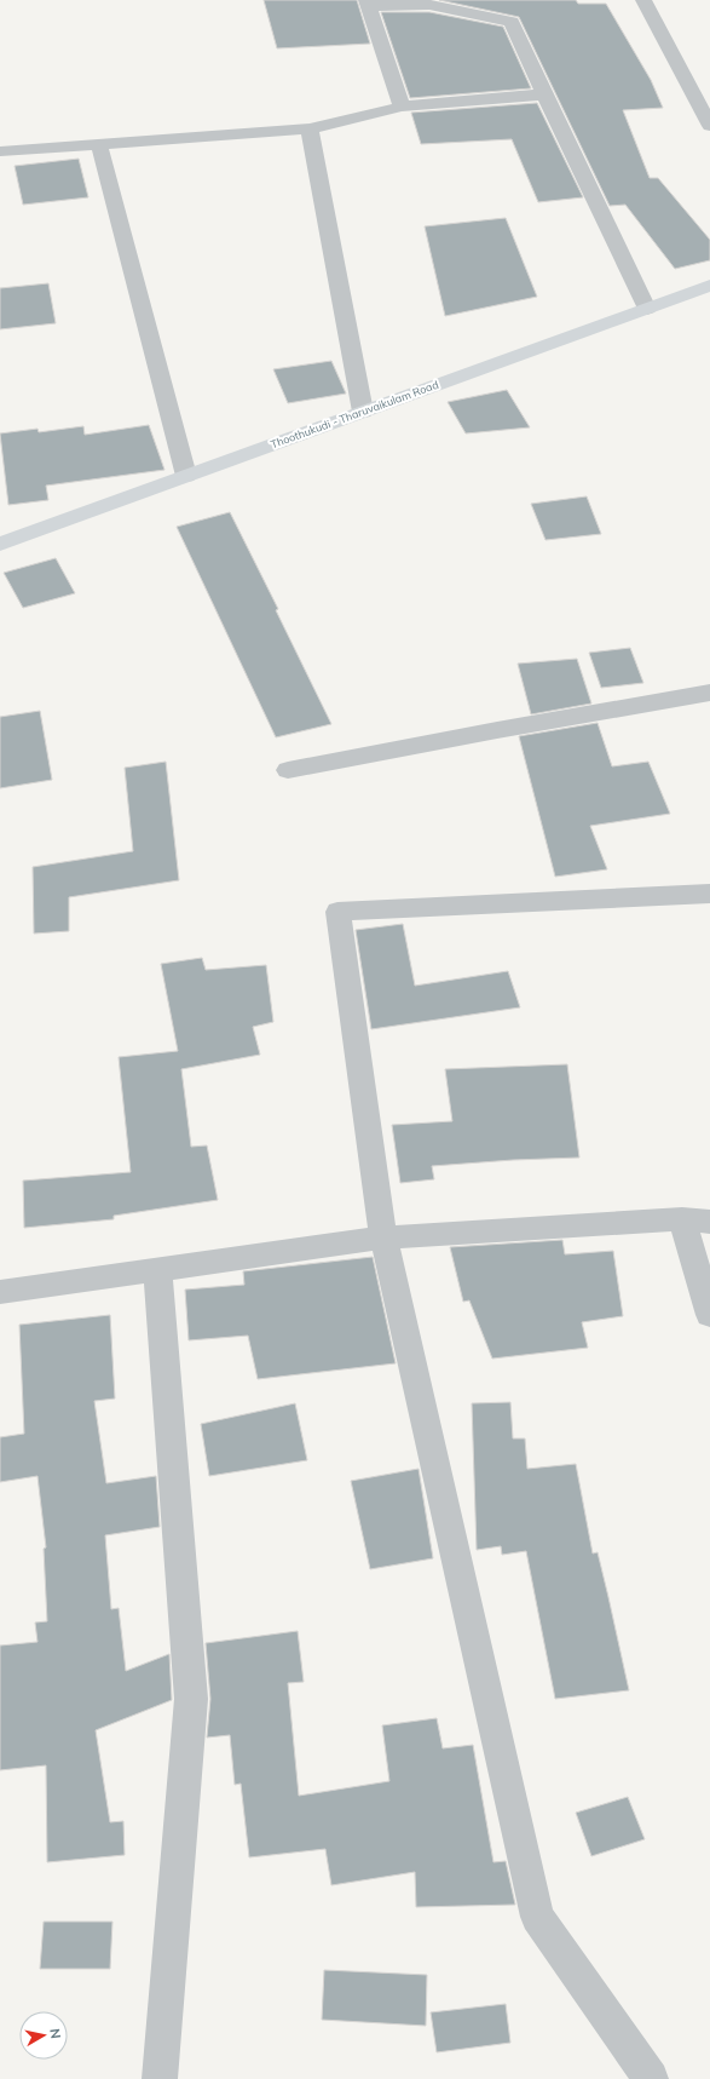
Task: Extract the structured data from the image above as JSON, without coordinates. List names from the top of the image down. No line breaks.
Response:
{"streets":{"main road":["Thoothukudi - Tharuvaikulam Road"]},"north":"right"}
